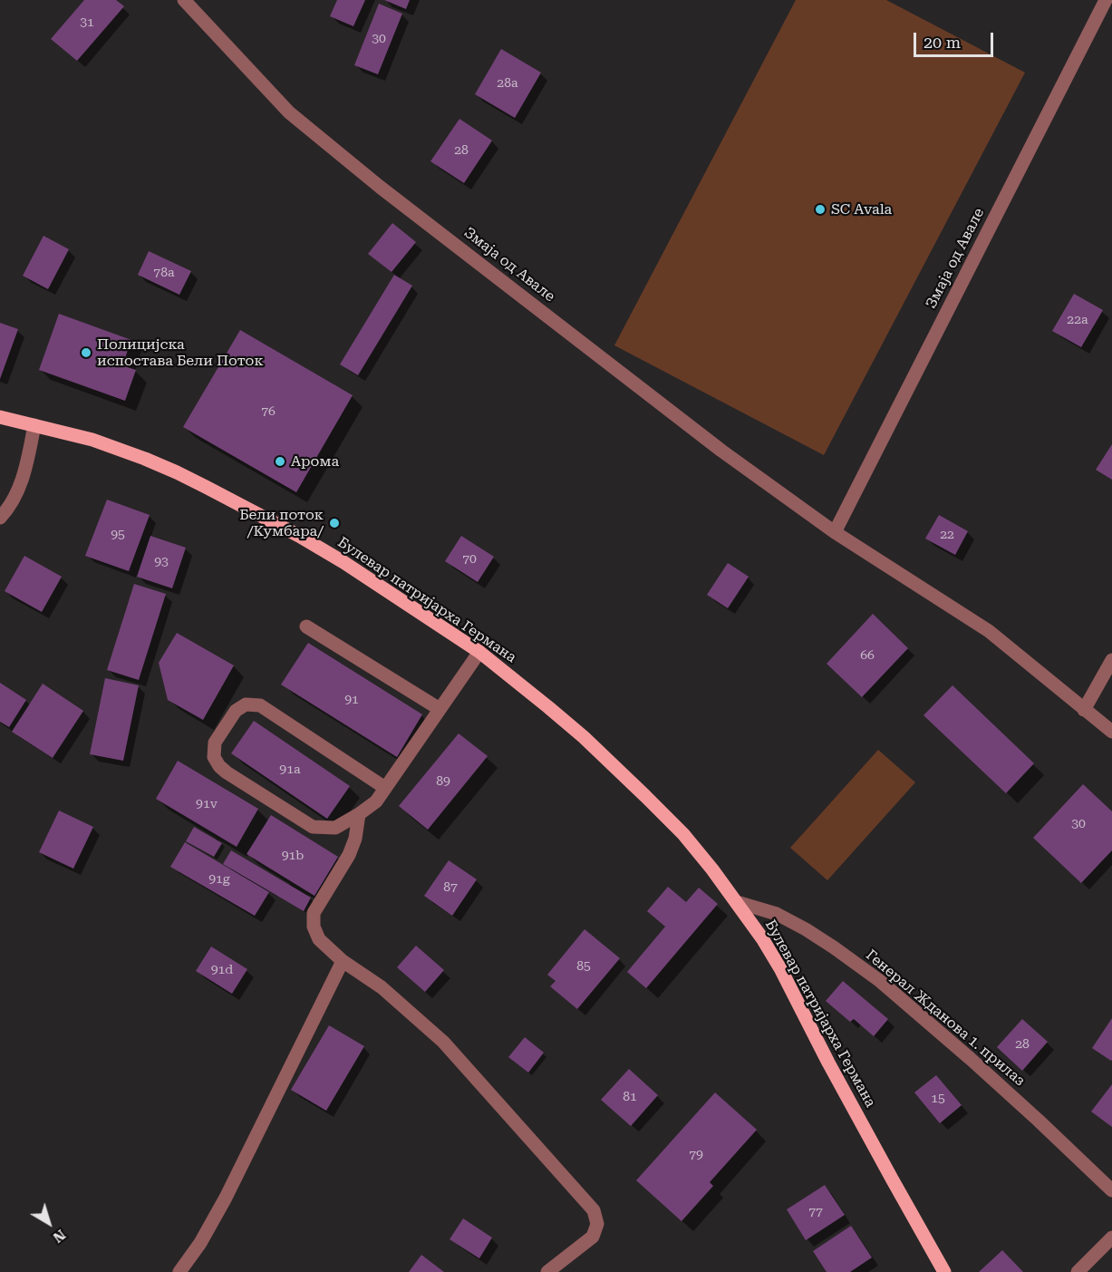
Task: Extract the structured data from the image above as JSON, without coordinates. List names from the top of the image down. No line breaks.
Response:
{"streets":{"main road":["Булевар патријарха Германа"],"street":["Змаја од Авале","Генерал Жданова 1. прилаз"]},"crossings":[["Булевар патријарха Германа","Генерал Жданова 1. прилаз"]],"places":["SC Avala","Полицијска испостава Бели Поток","Арома","Бели поток /Кумбара/"],"house_numbers":["31","30","28a","28","78a","22a","76","95","22","70","93","66","91","91a","89","91v","30","91b","91g","87","85","91d","28","81","15","79","77"],"scale_bar":"20 m","north":"bottom right"}
